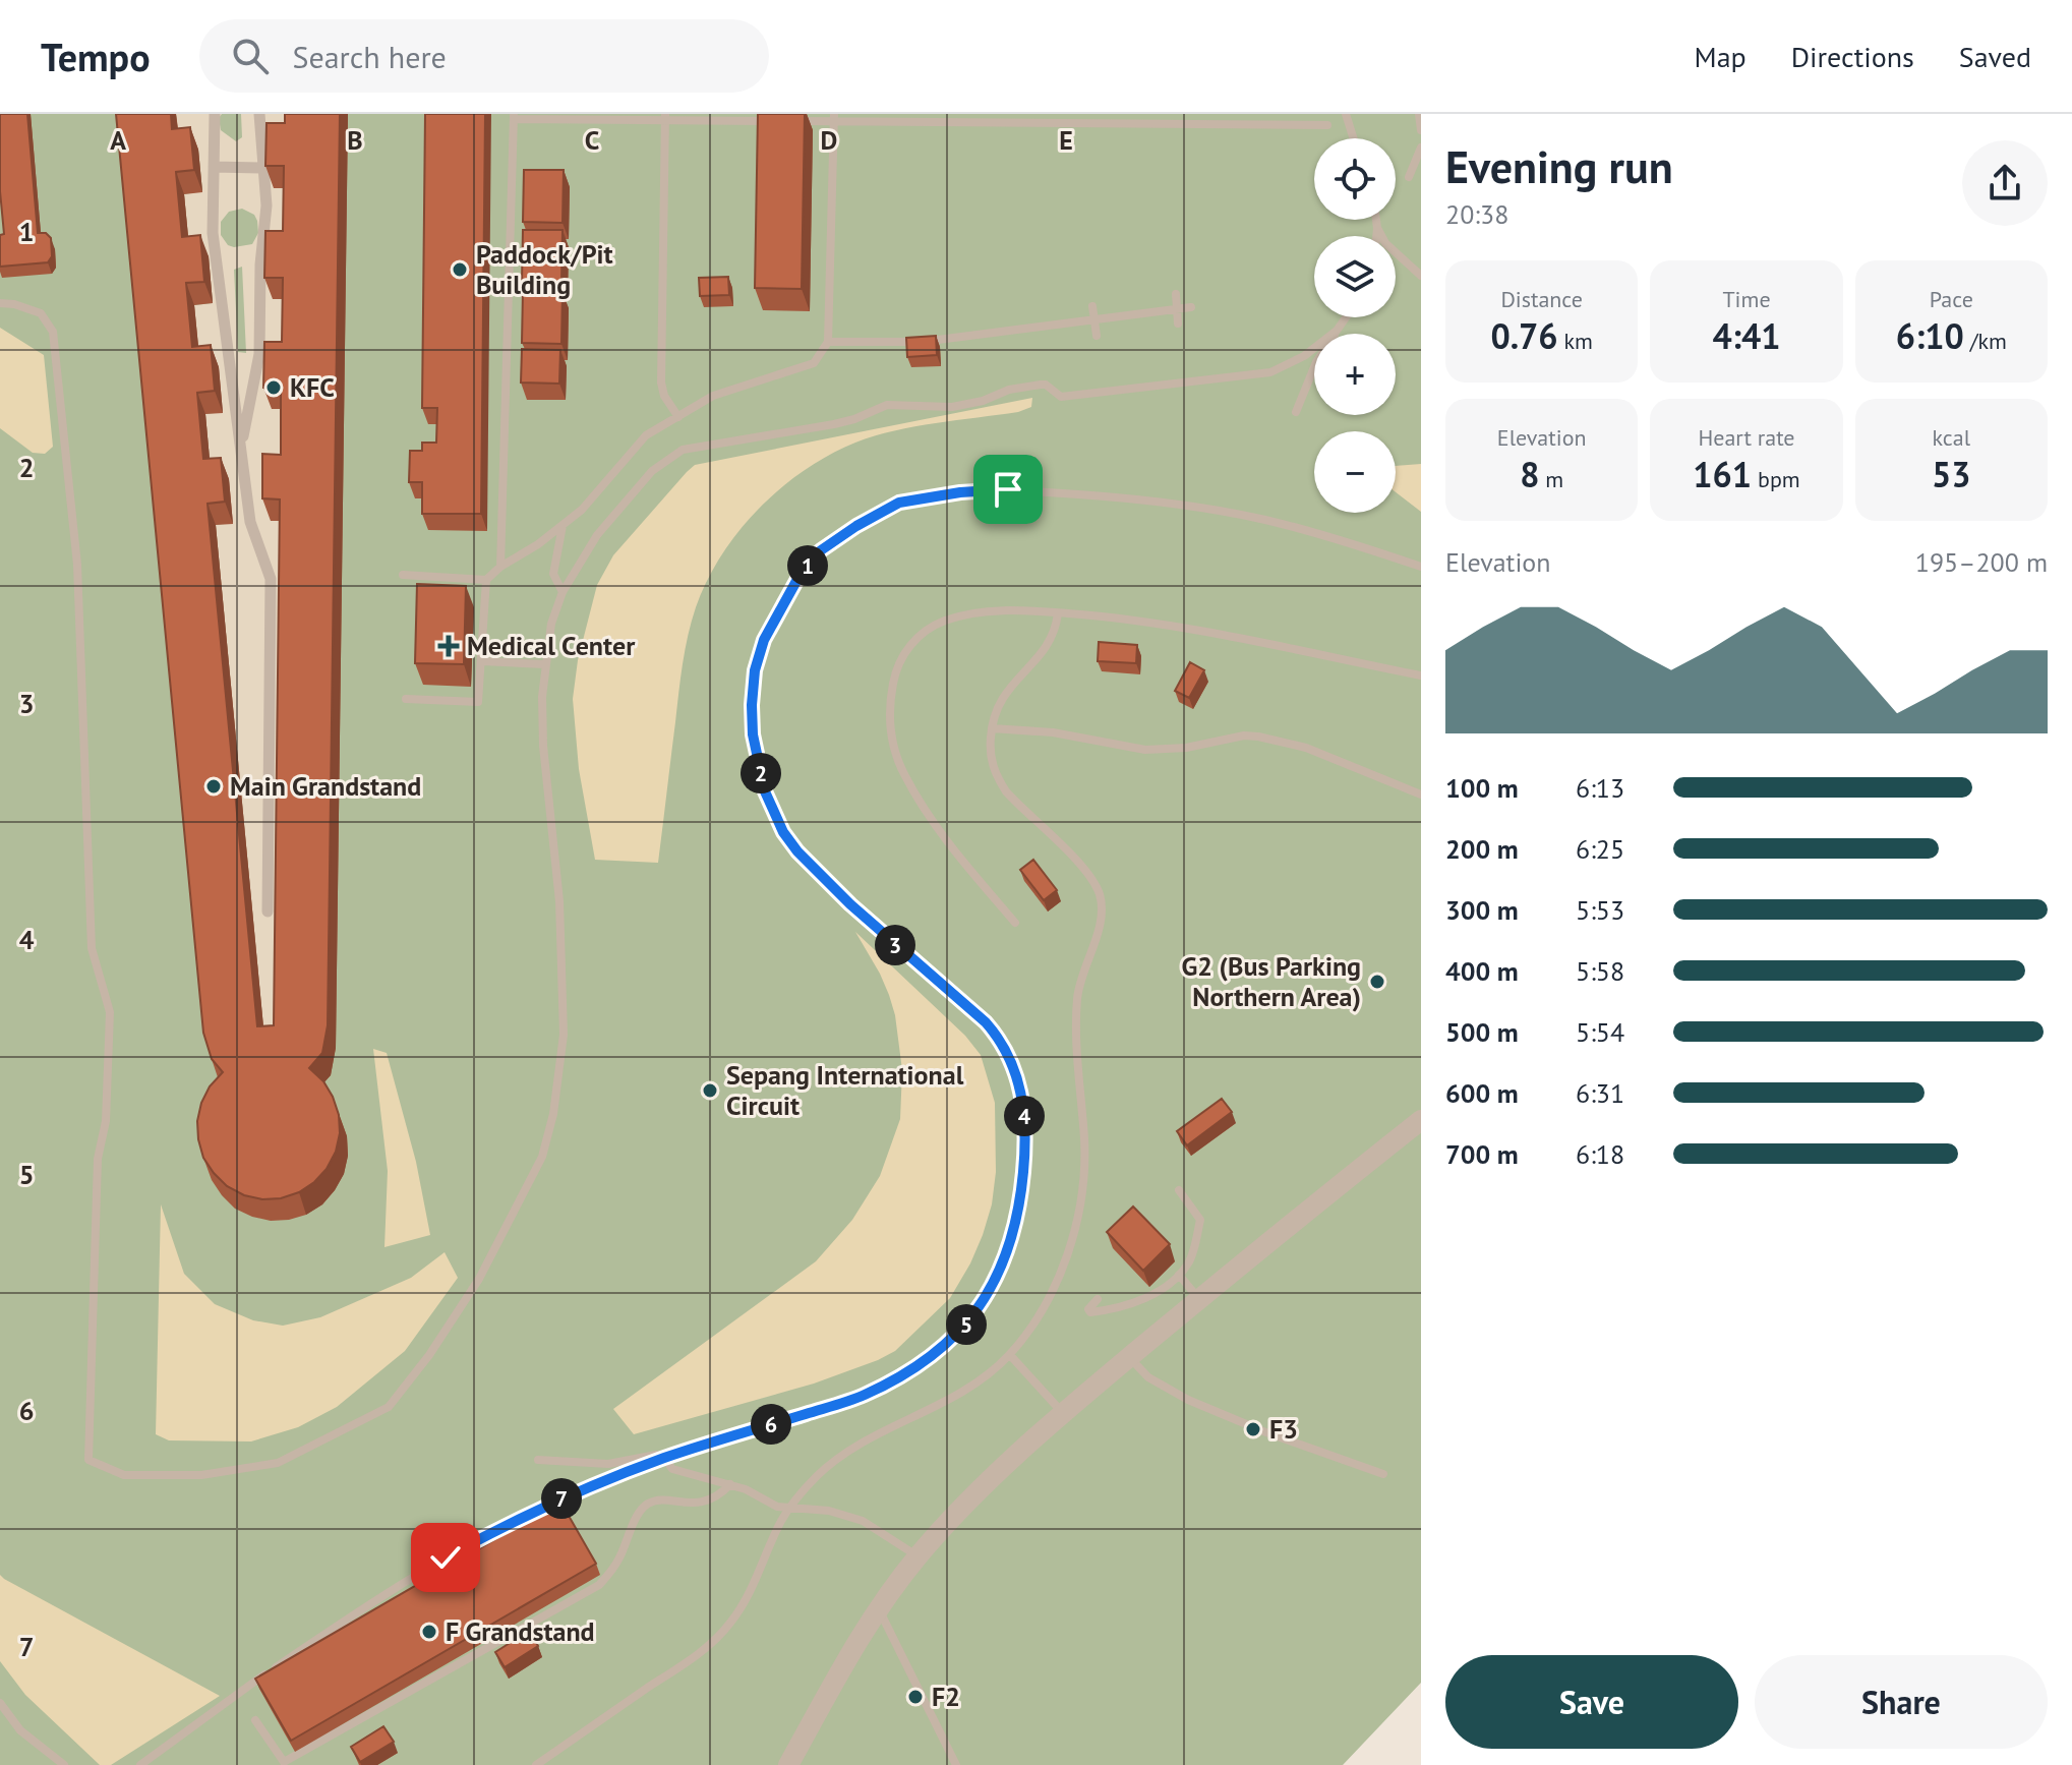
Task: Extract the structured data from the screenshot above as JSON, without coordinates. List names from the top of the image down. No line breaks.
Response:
{"places":{"other":["Paddock/Pit Building","KFC","Main Grandstand","G2 (Bus Parking Northern Area)","Sepang International Circuit","F3","F Grandstand","F2"],"health":["Medical Center"]},"page":{"header":"Tempo","search":"Search here","nav":["Map","Directions","Saved"],"heading":["Evening run","20:38"],"map_buttons":["+","−"],"stats":[["Distance","0.76 km"],["Time","4:41"],["Pace","6:10 /km"],["Elevation","8 m"],["Heart rate","161 bpm"],["kcal","53"]],"chart":["Elevation","195–200 m"],"pins":["1","2","3","4","5","6","7"],"list":[{"name":"100 m","note":"6:13"},{"name":"200 m","note":"6:25"},{"name":"300 m","note":"5:53"},{"name":"400 m","note":"5:58"},{"name":"500 m","note":"5:54"},{"name":"600 m","note":"6:31"},{"name":"700 m","note":"6:18"}],"buttons":["Save","Share"]},"grid":{"columns":["A","B","C","D","E"],"rows":["1","2","3","4","5","6","7"]}}
